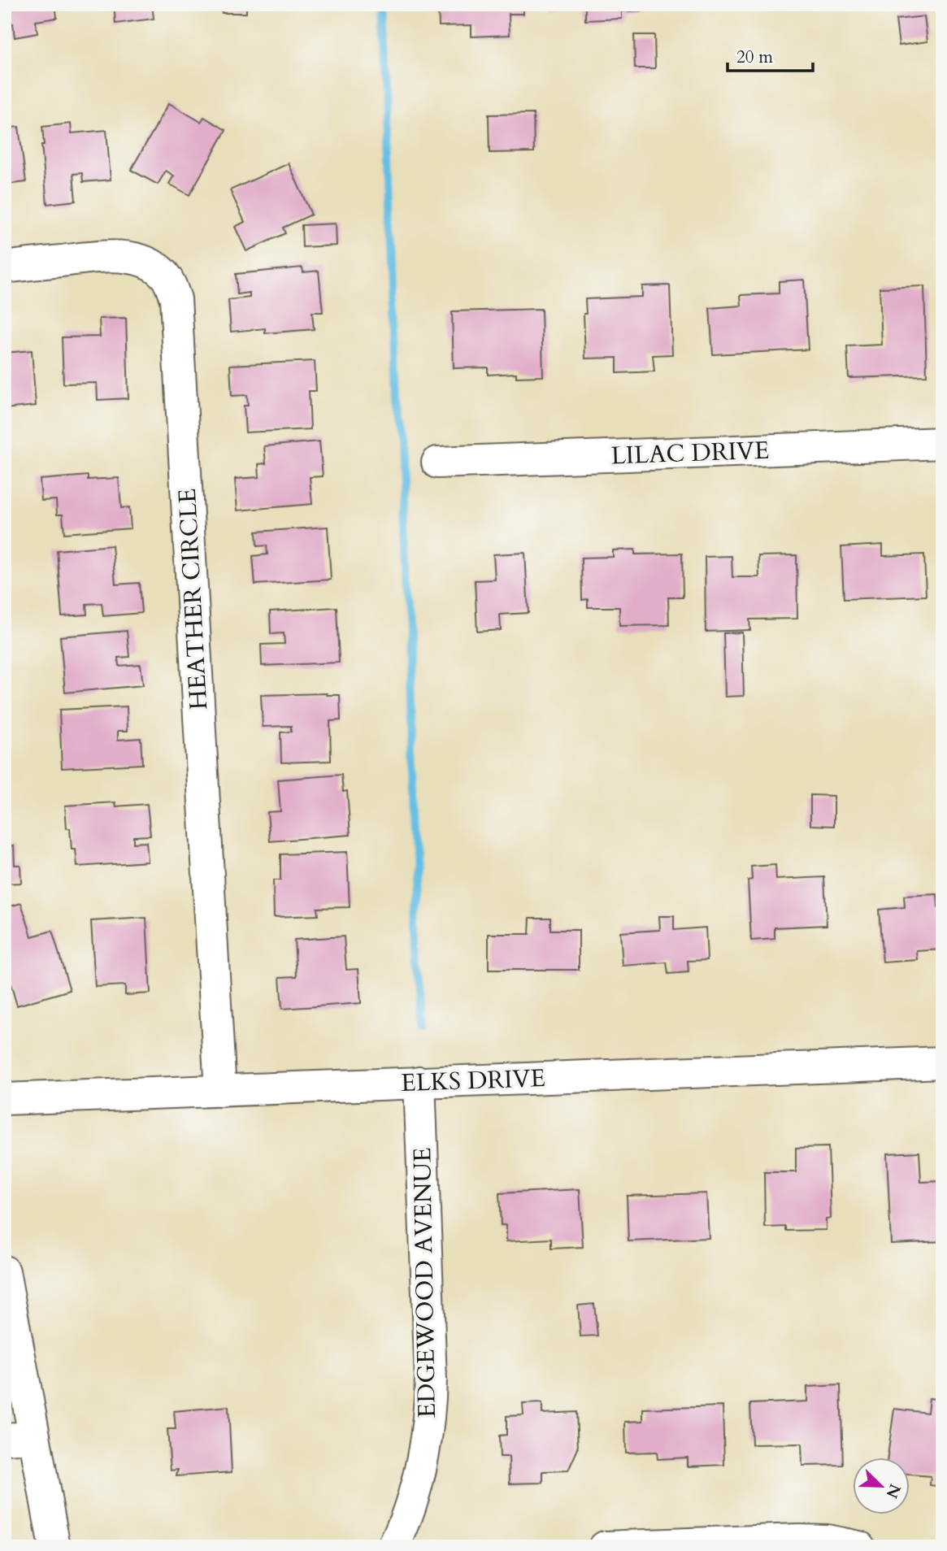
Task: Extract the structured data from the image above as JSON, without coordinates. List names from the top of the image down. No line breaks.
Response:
{"streets":{"street":["LILAC DRIVE","HEATHER CIRCLE","ELKS DRIVE","EDGEWOOD AVENUE"]},"crossings":[["HEATHER CIRCLE","ELKS DRIVE"],["ELKS DRIVE","EDGEWOOD AVENUE"]],"scale_bar":"20 m","north":"bottom right"}
